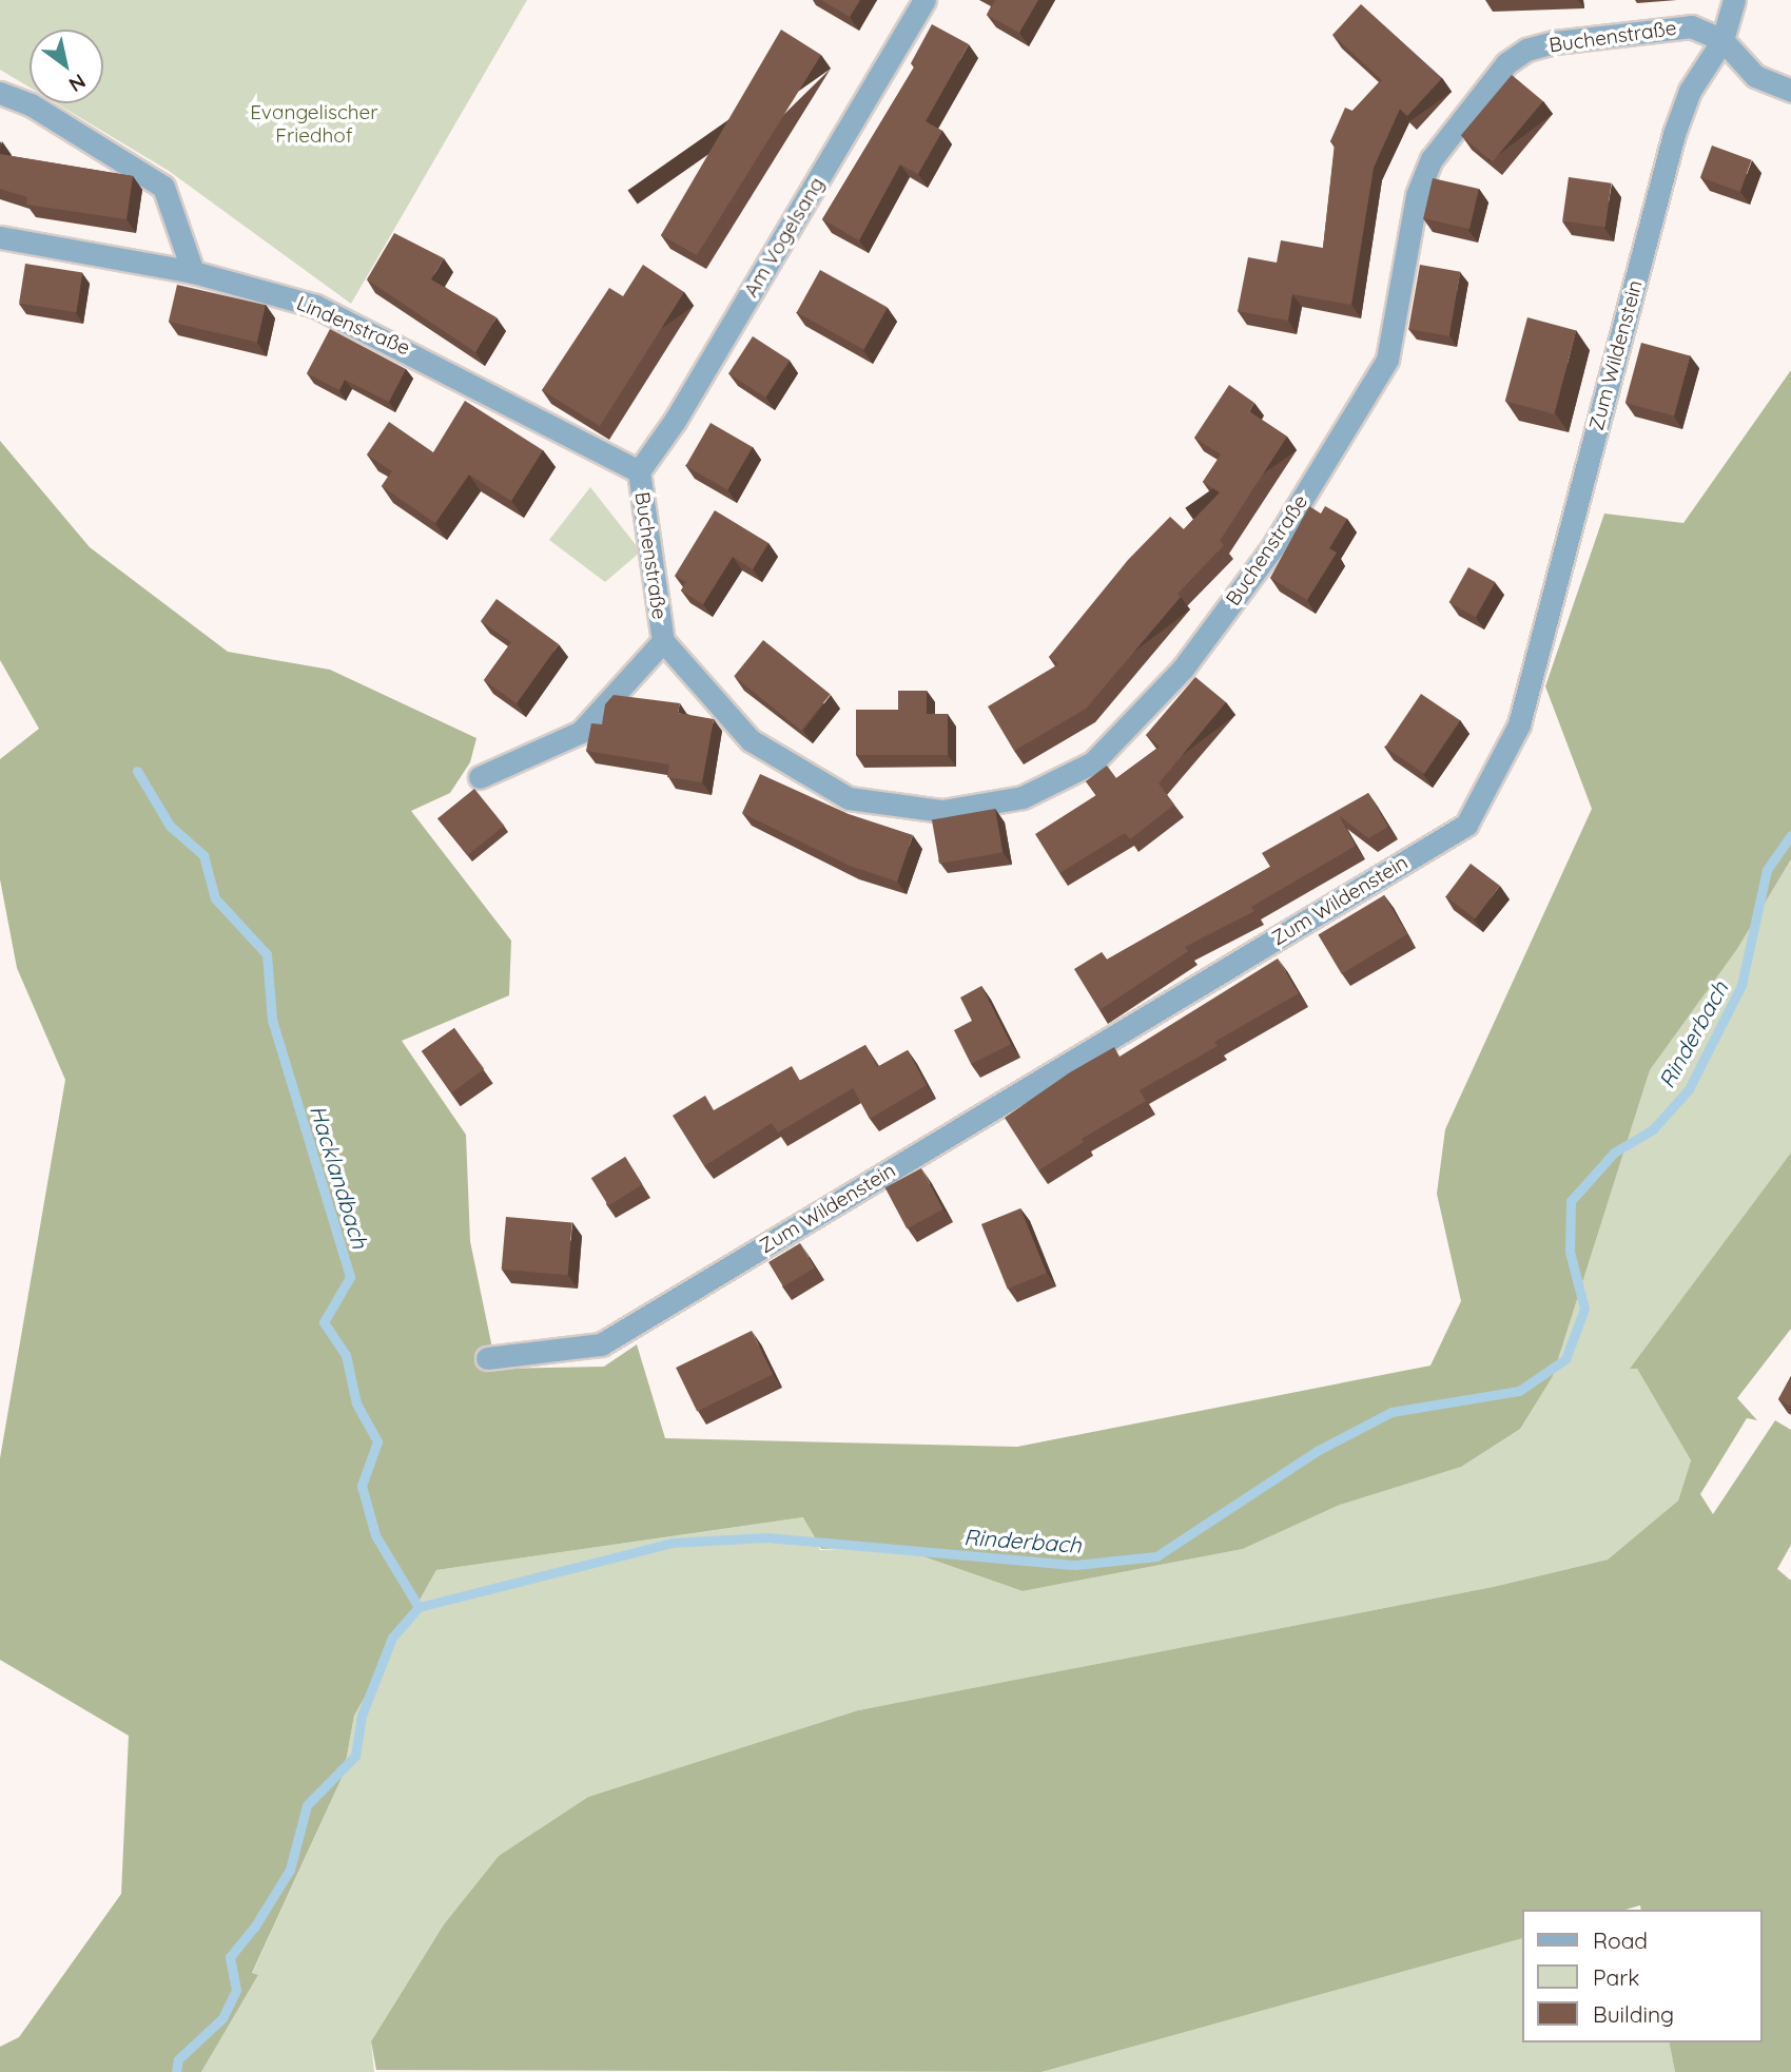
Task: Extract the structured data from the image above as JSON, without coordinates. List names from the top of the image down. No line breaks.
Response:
{"streets":{"street":["Buchenstraße","Am Vogelsang","Lindenstraße","Zum Wildenstein"]},"crossings":[["Buchenstraße","Am Vogelsang"],["Buchenstraße","Lindenstraße"],["Buchenstraße","Zum Wildenstein"],["Am Vogelsang","Lindenstraße"]],"water":["Rinderbach","Hacklandbach"],"parks":["Evangelischer Friedhof"],"legend":["Road","Park","Building"],"north":"bottom right"}
